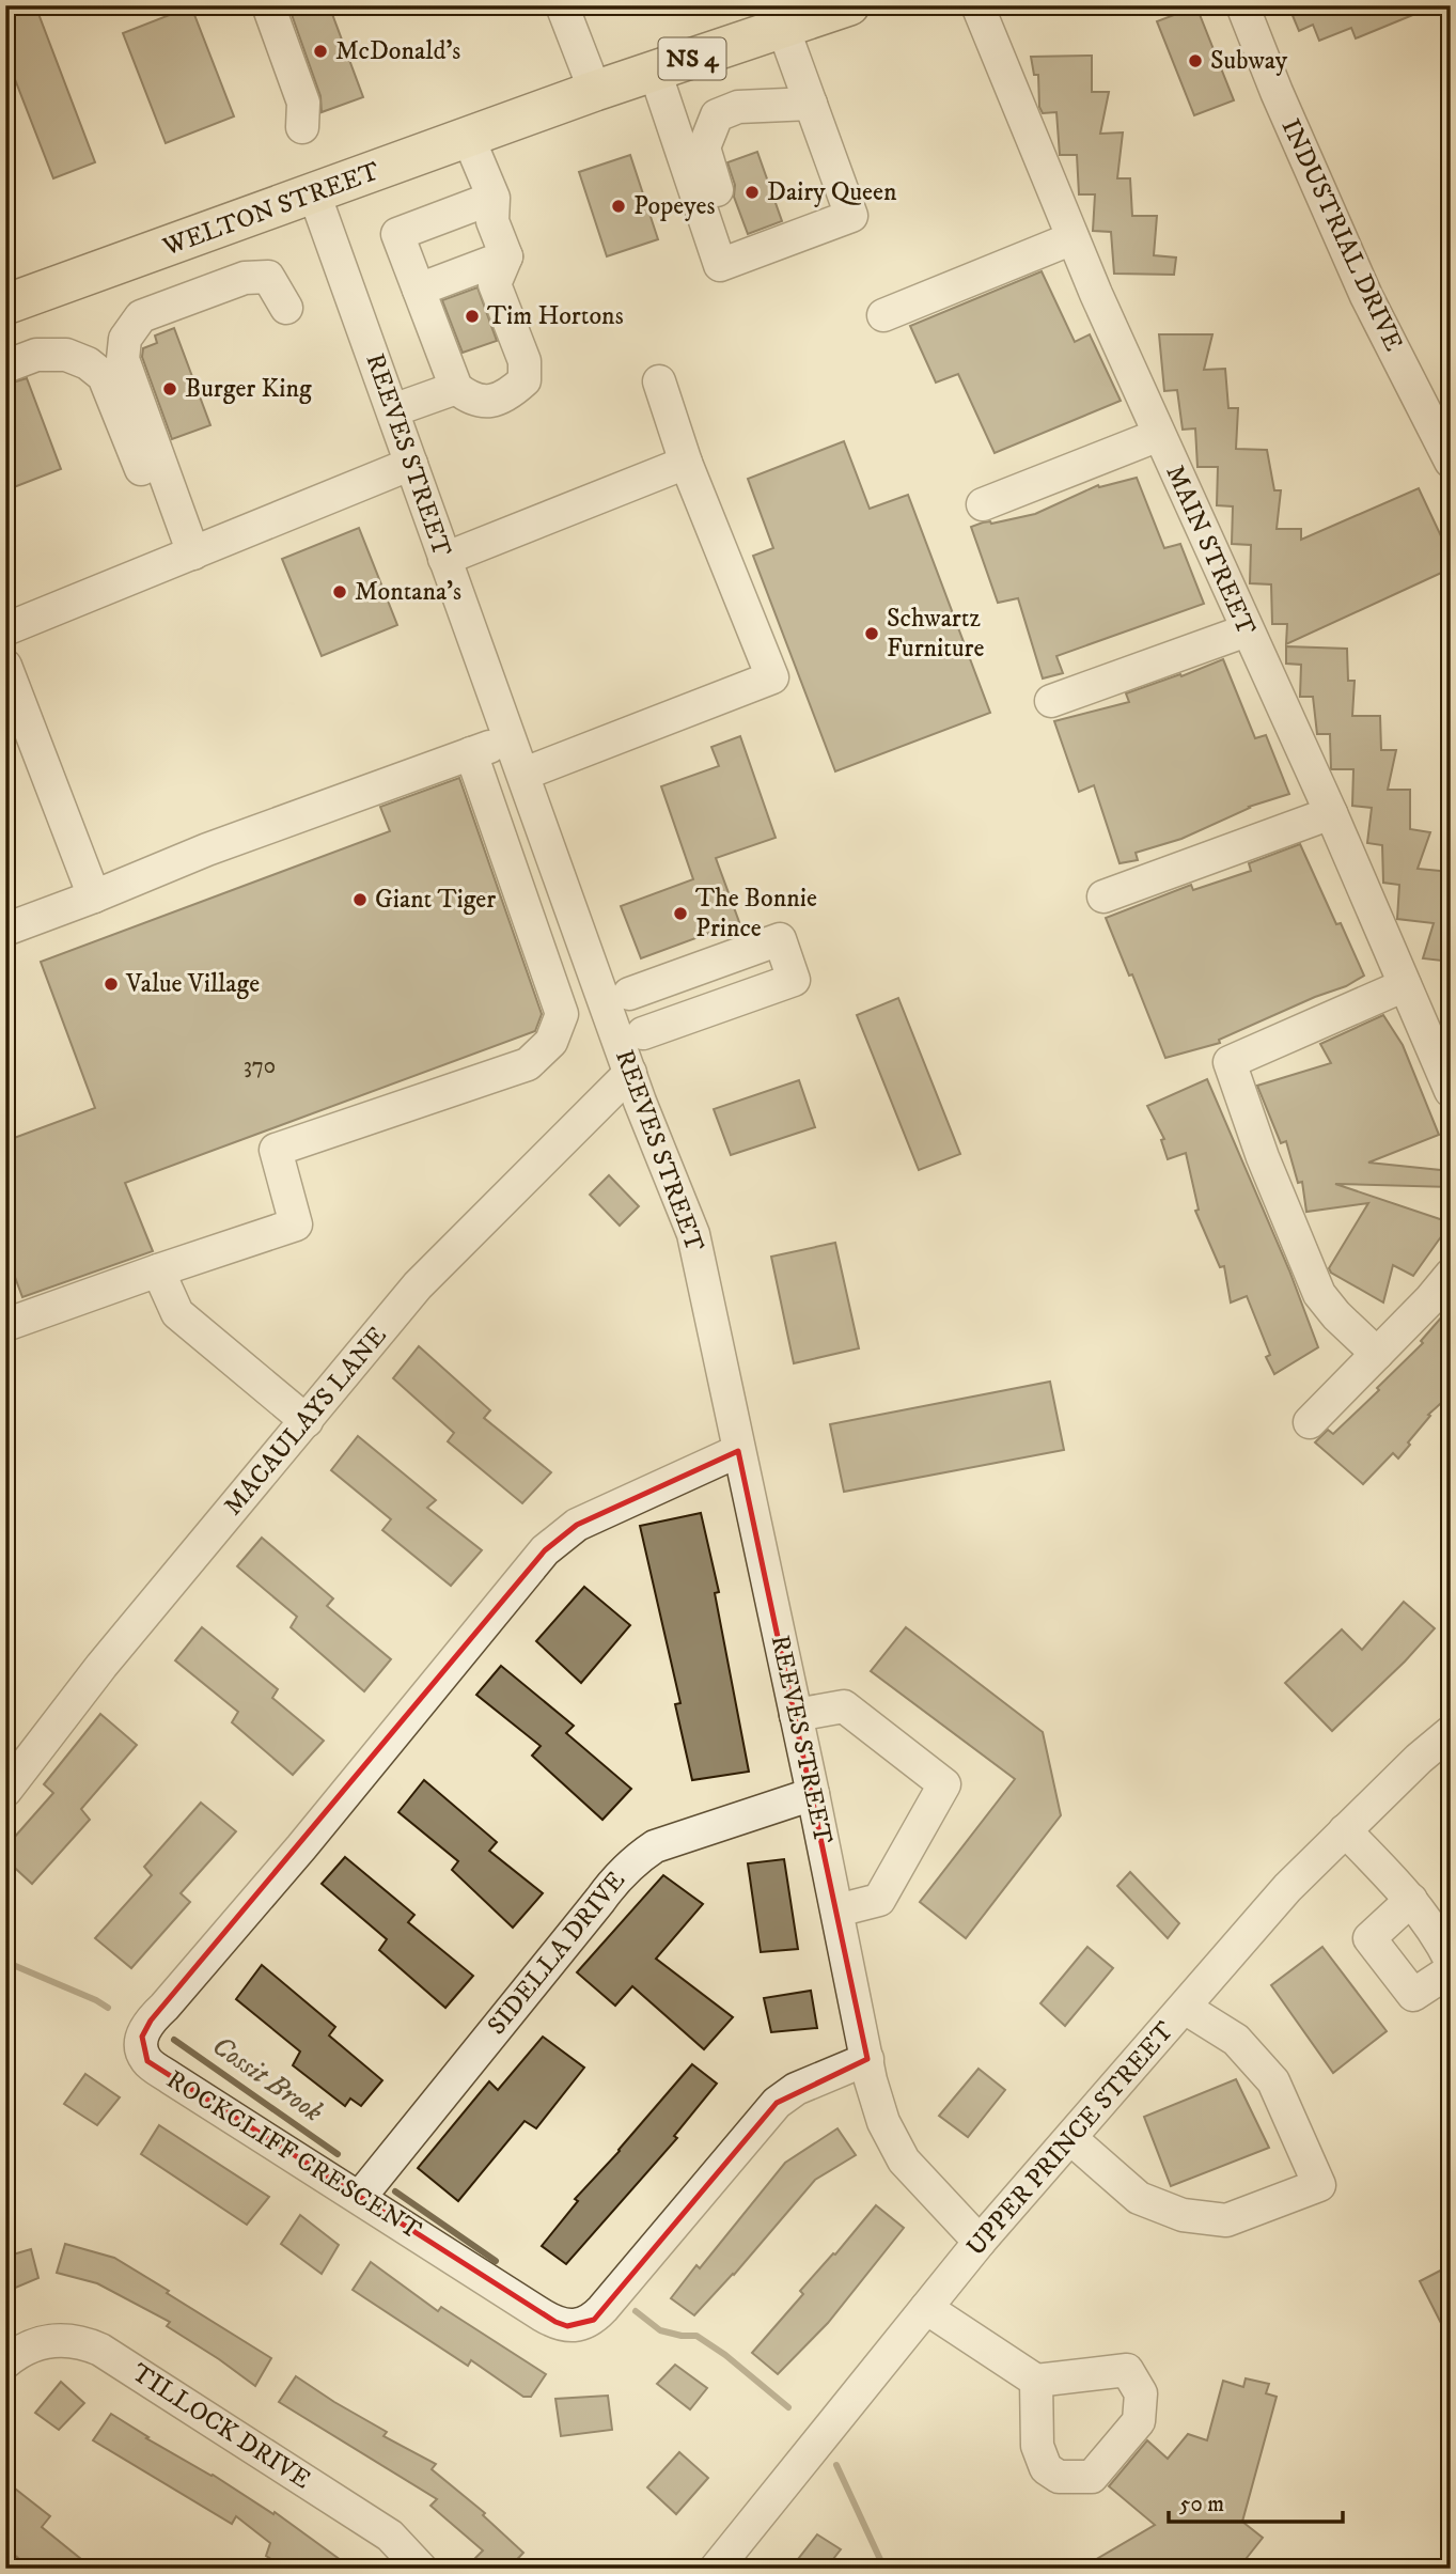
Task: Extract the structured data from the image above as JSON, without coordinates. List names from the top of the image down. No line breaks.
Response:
{"streets":{"main road":["NS 4","WELTON STREET"],"street":["INDUSTRIAL DRIVE","REEVES STREET","MAIN STREET","MACAULAYS LANE","SIDELLA DRIVE","UPPER PRINCE STREET","ROCKCLIFF CRESCENT","TILLOCK DRIVE"]},"crossings":[["NS 4","WELTON STREET"],["WELTON STREET","REEVES STREET"],["REEVES STREET","MACAULAYS LANE"],["REEVES STREET","SIDELLA DRIVE"],["REEVES STREET","UPPER PRINCE STREET"],["REEVES STREET","ROCKCLIFF CRESCENT"],["SIDELLA DRIVE","ROCKCLIFF CRESCENT"]],"water":["Cossit Brook"],"places":["McDonald's","Subway","Dairy Queen","Popeyes","Tim Hortons","Burger King","Montana's","Schwartz Furniture","Giant Tiger","The Bonnie Prince","Value Village"],"house_numbers":["370"],"scale_bar":"50 m"}
